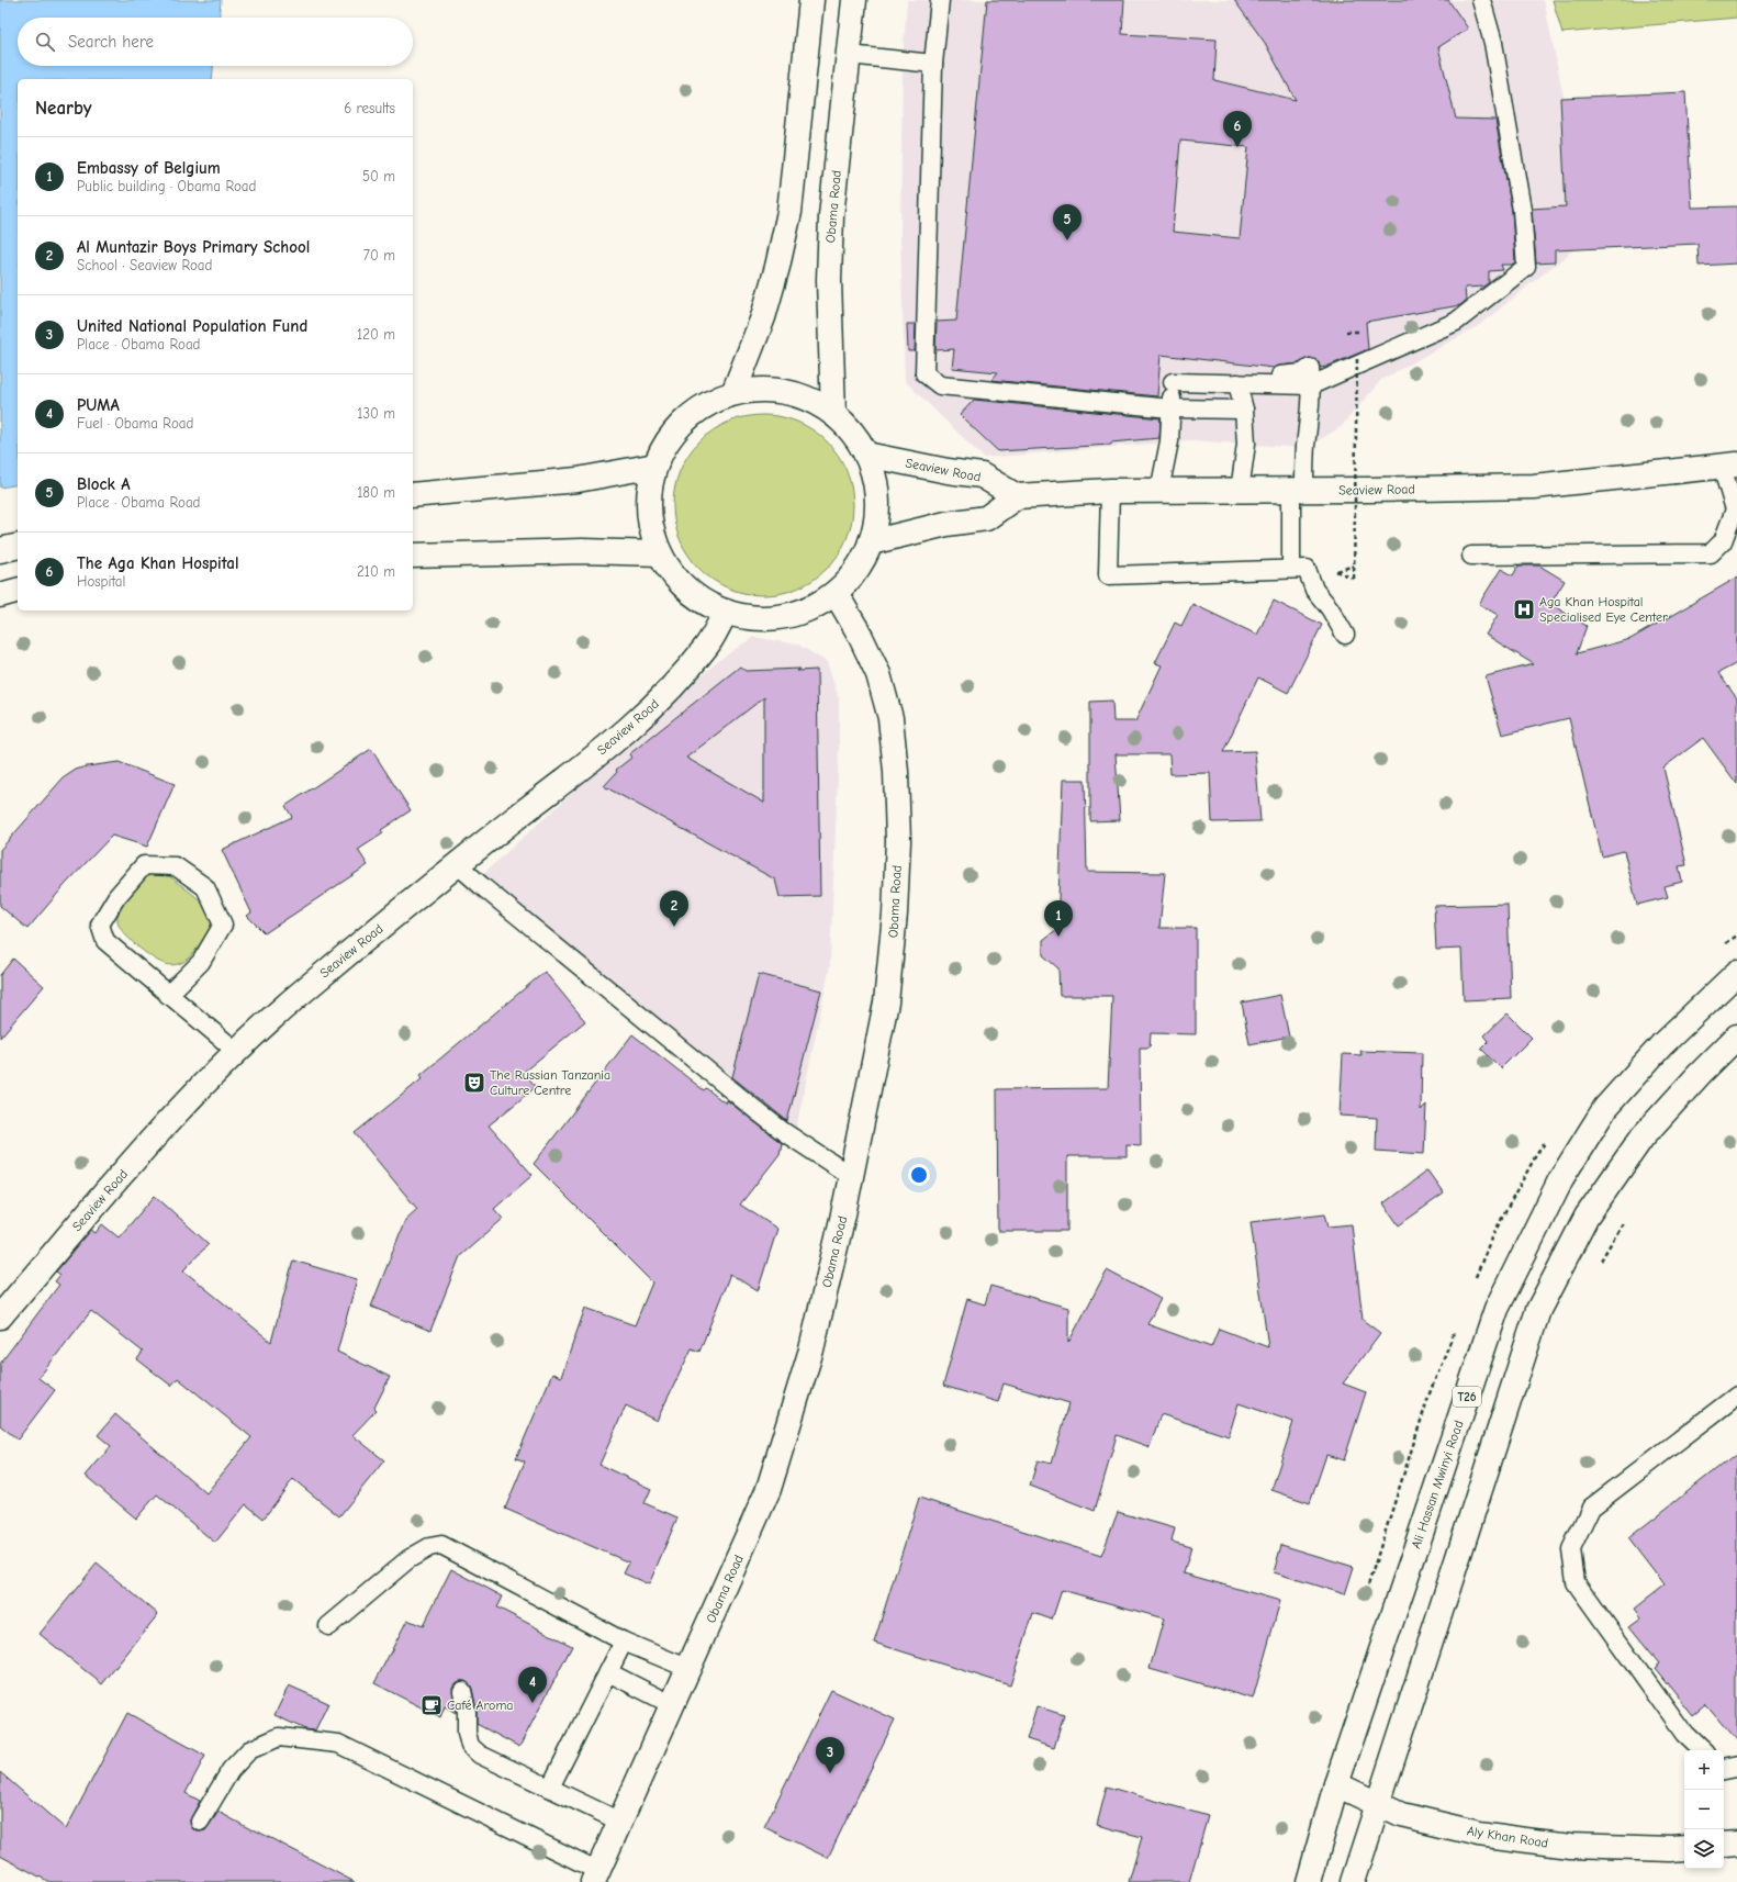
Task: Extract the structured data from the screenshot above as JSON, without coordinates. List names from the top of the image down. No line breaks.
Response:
{"streets":{"main road":["Obama Road","Seaview Road","T26","Ali Hassan Mwinyi Road","Aly Khan Road"]},"crossings":[["Ali Hassan Mwinyi Road","Aly Khan Road"]],"places":{"hospital":["Aga Khan Hospital Specialised Eye Center"],"theatre":["The Russian Tanzania Culture Centre"],"cafe":["Café Aroma"]},"page":{"search":"Search here","heading":["Nearby","6 results"],"pins":["6","5","2","1","4","3"],"list":[{"mark":"1","name":"Embassy of Belgium","note":"Public building · Obama Road","value":"50 m"},{"mark":"2","name":"Al Muntazir Boys Primary School","note":"School · Seaview Road","value":"70 m"},{"mark":"3","name":"United National Population Fund","note":"Place · Obama Road","value":"120 m"},{"mark":"4","name":"PUMA","note":"Fuel · Obama Road","value":"130 m"},{"mark":"5","name":"Block A","note":"Place · Obama Road","value":"180 m"},{"mark":"6","name":"The Aga Khan Hospital","note":"Hospital","value":"210 m"}],"map_buttons":["+","−"]}}
